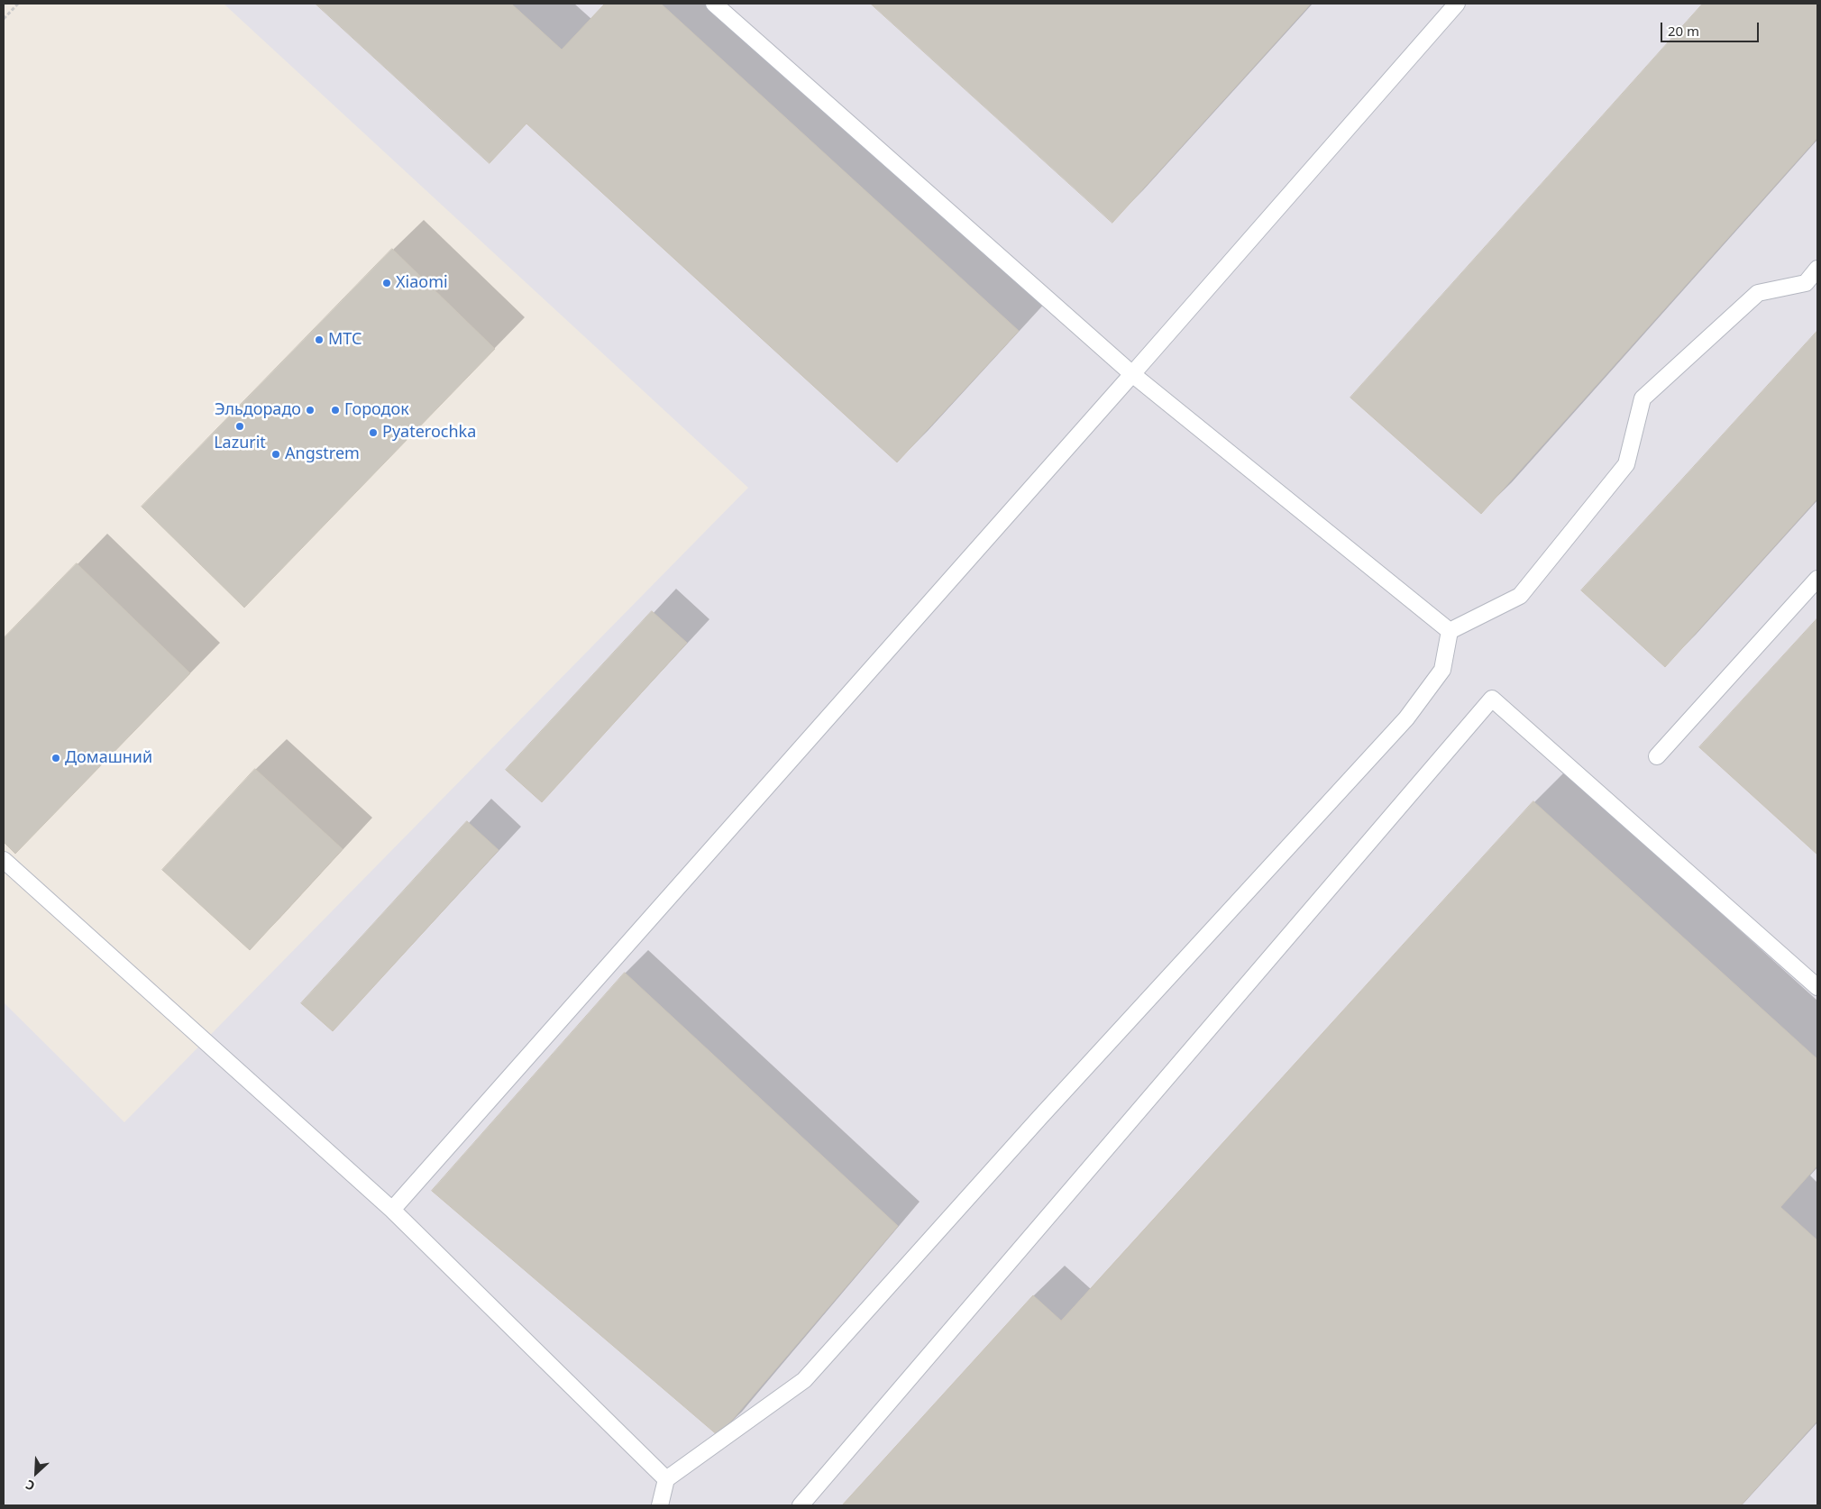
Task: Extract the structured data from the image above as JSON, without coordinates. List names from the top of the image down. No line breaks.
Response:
{"places":["Xiaomi","МТС","Эльдорадо","Городок","Lazurit","Pyaterochka","Angstrem","Домашний"],"scale_bar":"20 m","north":"bottom left"}
